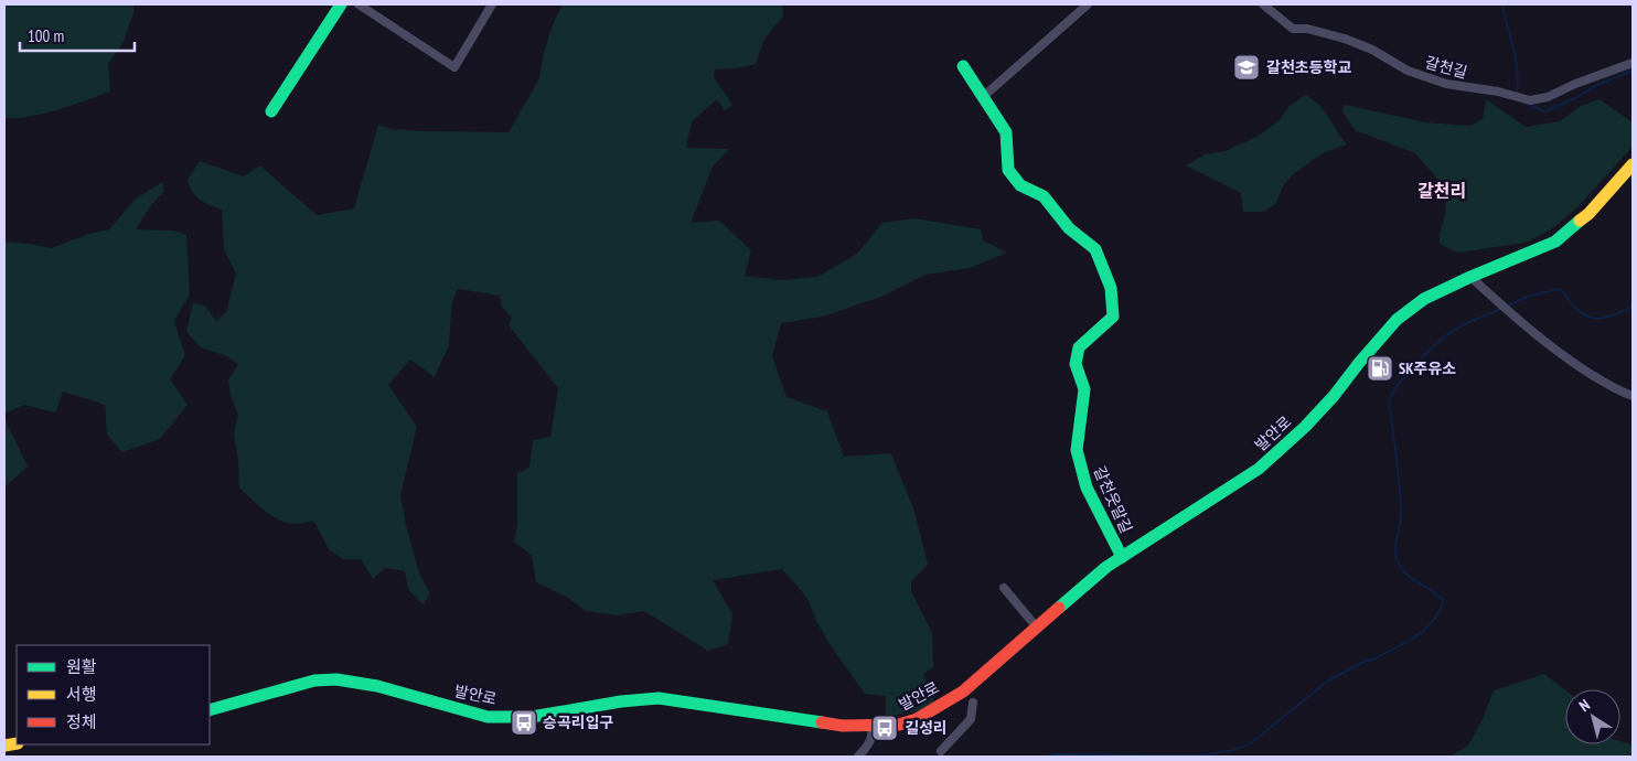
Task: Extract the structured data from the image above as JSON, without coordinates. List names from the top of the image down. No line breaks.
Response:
{"streets":{"main road":["발안로","갈천웃말길"],"street":["갈천길"]},"crossings":[["발안로","갈천웃말길"]],"districts":["갈천리"],"places":{"school or university":["갈천초등학교"],"fuel station":["SK주유소"],"bus stop":["승곡리입구","길성리"]},"legend":["원활","서행","정체"],"scale_bar":"100 m","north":"top left"}
